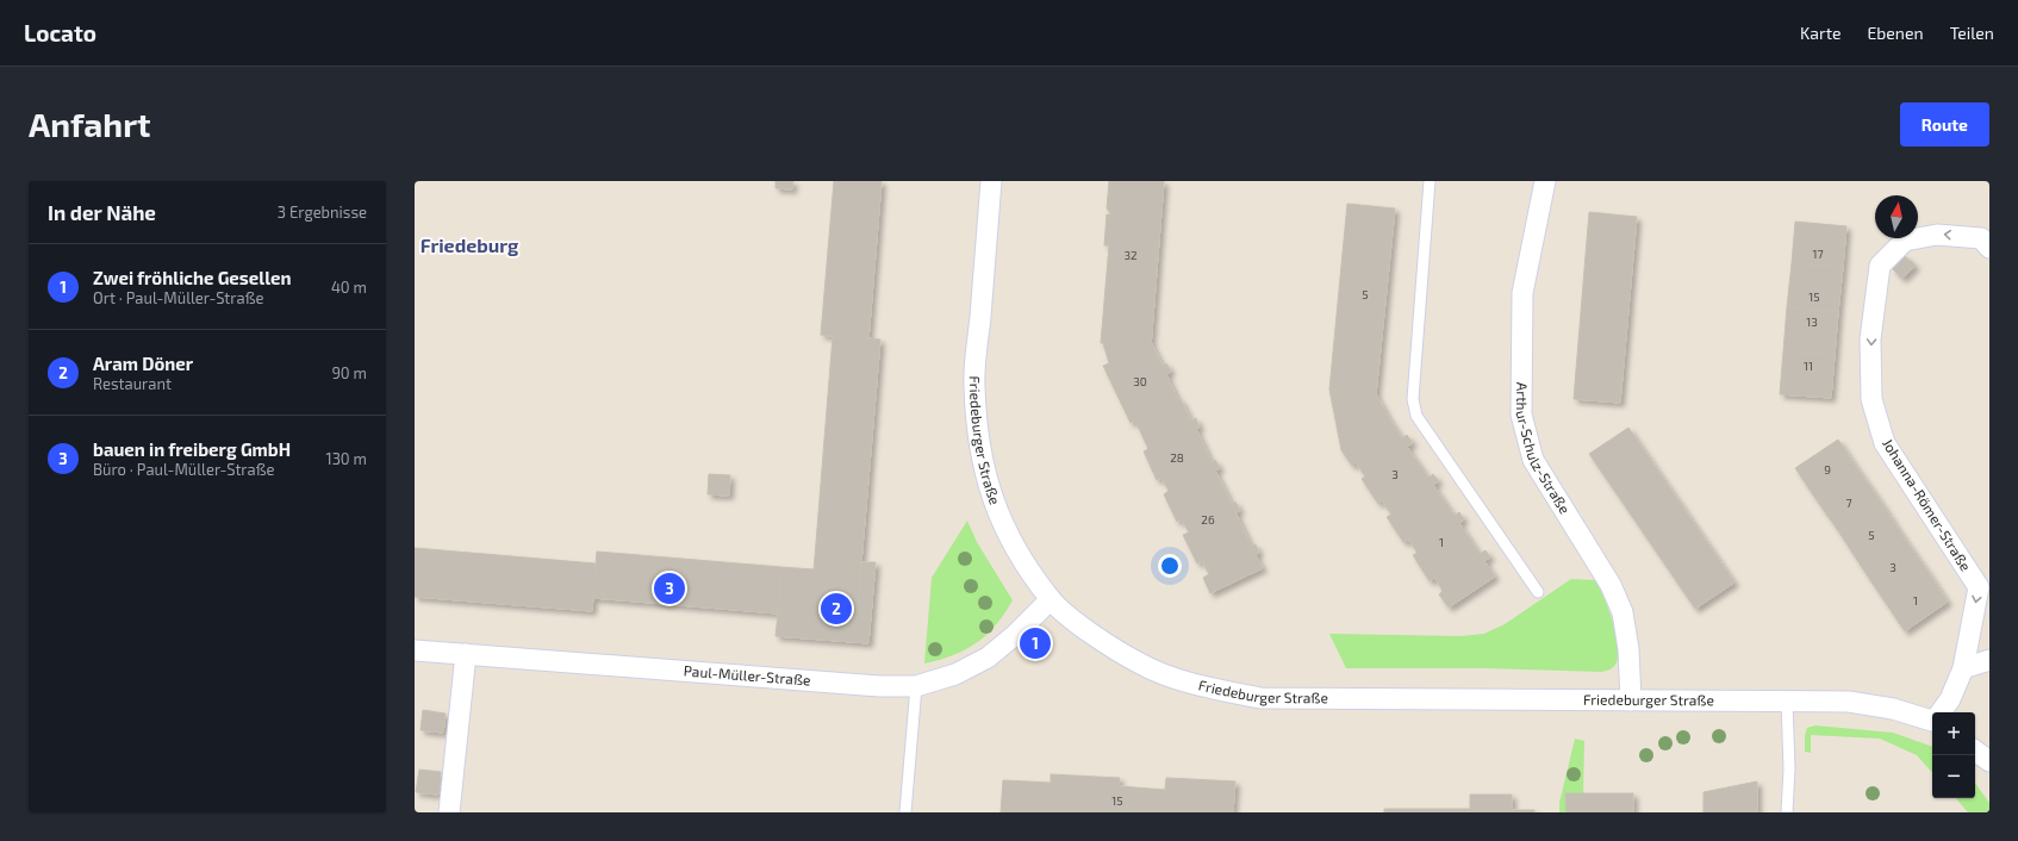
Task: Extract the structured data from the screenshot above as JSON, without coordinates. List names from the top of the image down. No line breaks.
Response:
{"streets":{"street":["Friedeburger Straße","Arthur-Schulz-Straße","Johanna-Römer-Straße","Paul-Müller-Straße"]},"crossings":[["Friedeburger Straße","Arthur-Schulz-Straße"],["Friedeburger Straße","Paul-Müller-Straße"]],"districts":["Friedeburg"],"house_numbers":["17","32","5","15","13","11","30","28","9","3","7","26","5","1","3","1","15"],"north":"top","page":{"header":"Locato","nav":["Karte","Ebenen","Teilen"],"buttons":"Route","title":"Anfahrt","heading":["In der Nähe","3 Ergebnisse"],"list":[{"mark":"1","name":"Zwei fröhliche Gesellen","note":"Ort · Paul-Müller-Straße","value":"40 m"},{"mark":"2","name":"Aram Döner","note":"Restaurant","value":"90 m"},{"mark":"3","name":"bauen in freiberg GmbH","note":"Büro · Paul-Müller-Straße","value":"130 m"}],"pins":["3","2","1"],"map_buttons":["+","−"]}}
